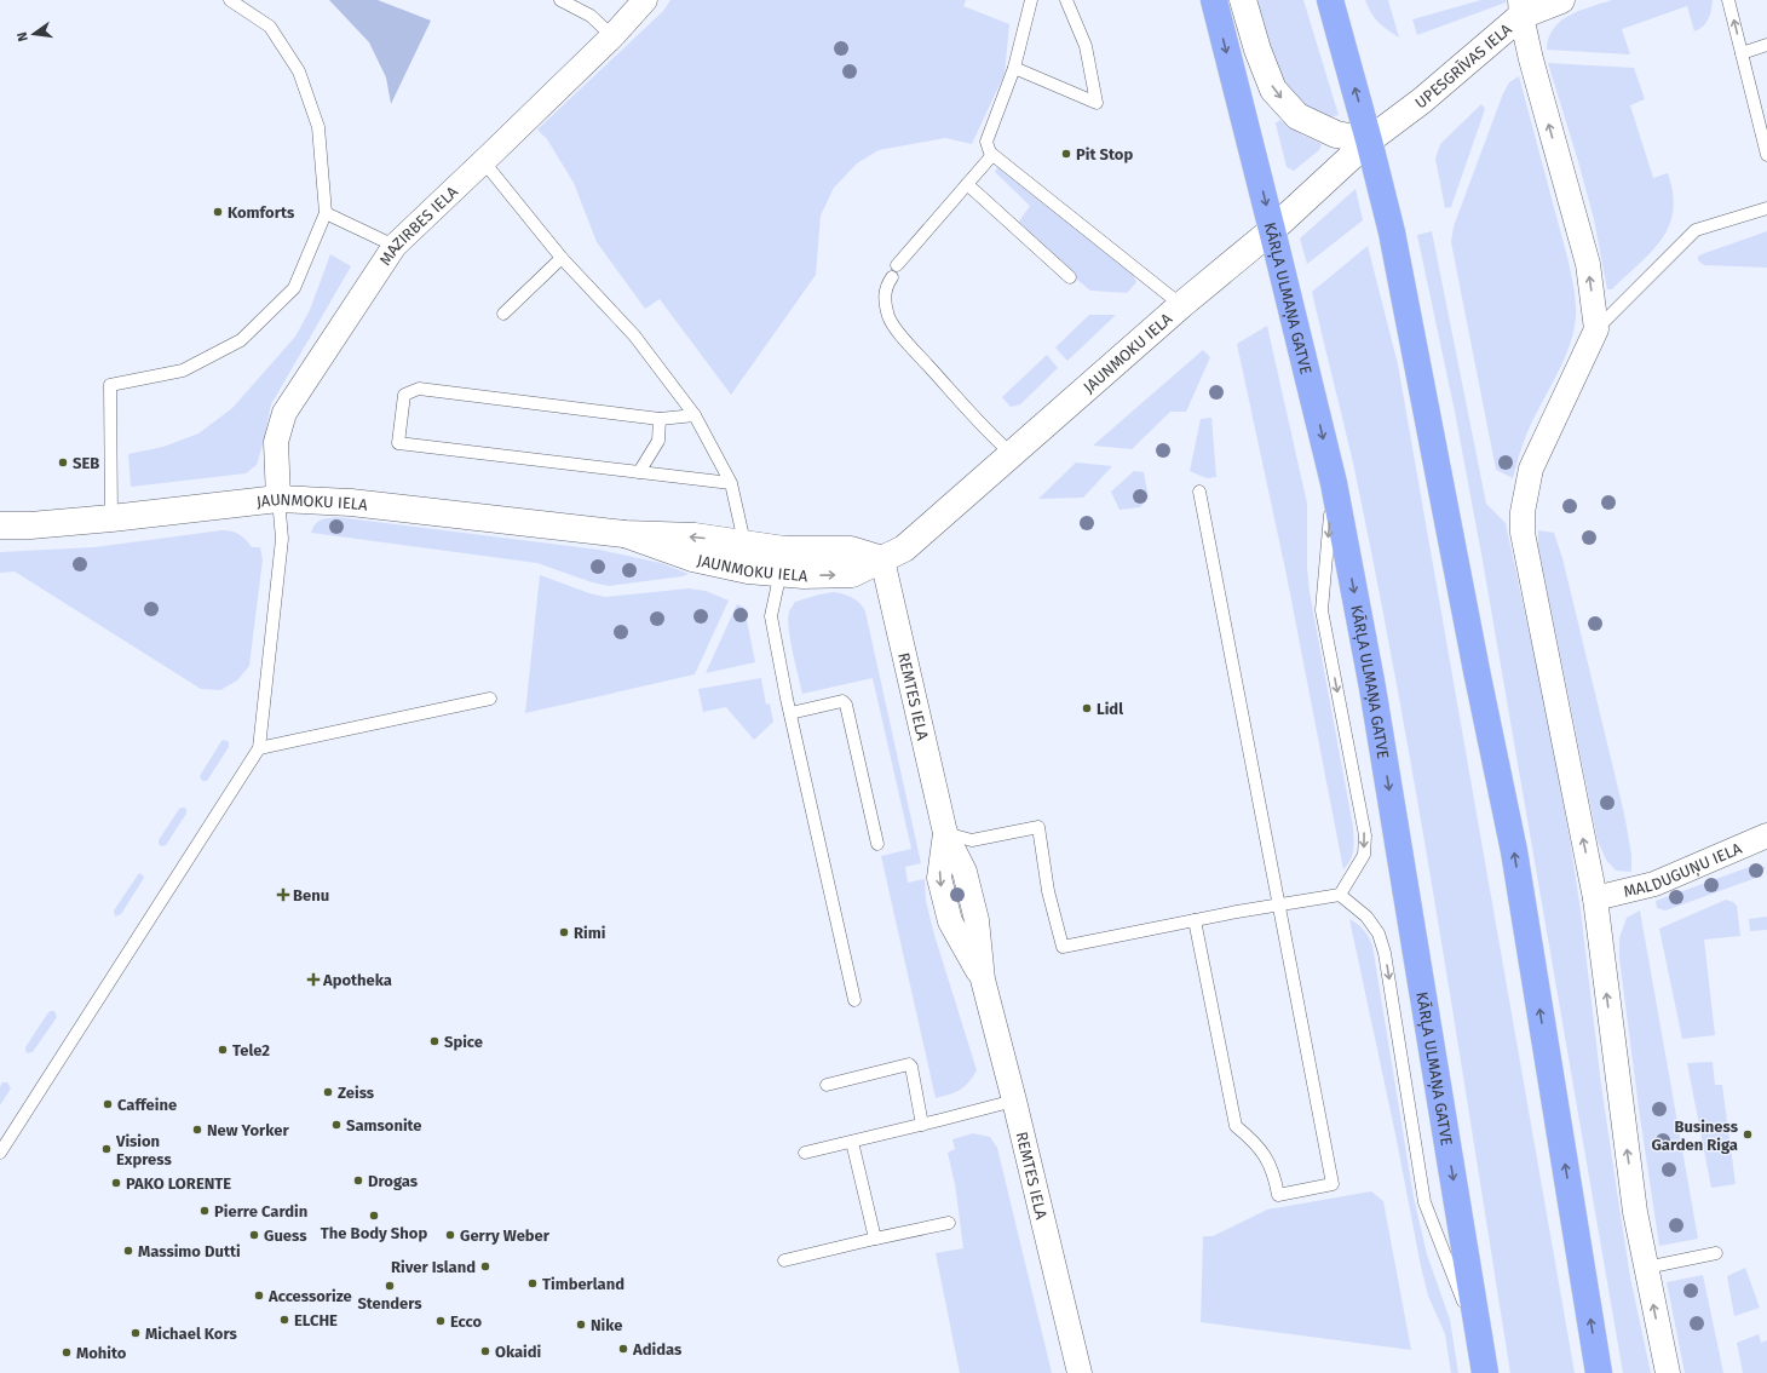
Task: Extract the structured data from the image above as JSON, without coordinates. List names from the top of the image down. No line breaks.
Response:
{"streets":{"highway":["KĀRĻA ULMAŅA GATVE"],"street":["UPESGRĪVAS IELA","MAZIRBES IELA","JAUNMOKU IELA","REMTES IELA","MALDUGUŅU IELA"]},"crossings":[["UPESGRĪVAS IELA","JAUNMOKU IELA"],["MAZIRBES IELA","JAUNMOKU IELA"],["KĀRĻA ULMAŅA GATVE","JAUNMOKU IELA"],["JAUNMOKU IELA","REMTES IELA"]],"places":{"other":["Pit Stop","Komforts","SEB","Lidl","Rimi","Spice","Tele2","Zeiss","Caffeine","Samsonite","New Yorker","Business Garden Riga","Vision Express","Drogas","PAKO LORENTE","Pierre Cardin","The Body Shop","Guess","Gerry Weber","Massimo Dutti","River Island","Timberland","Stenders","Accessorize","ELCHE","Ecco","Nike","Michael Kors","Adidas","Okaidi","Mohito"],"health":["Benu","Apotheka"]},"north":"left"}
